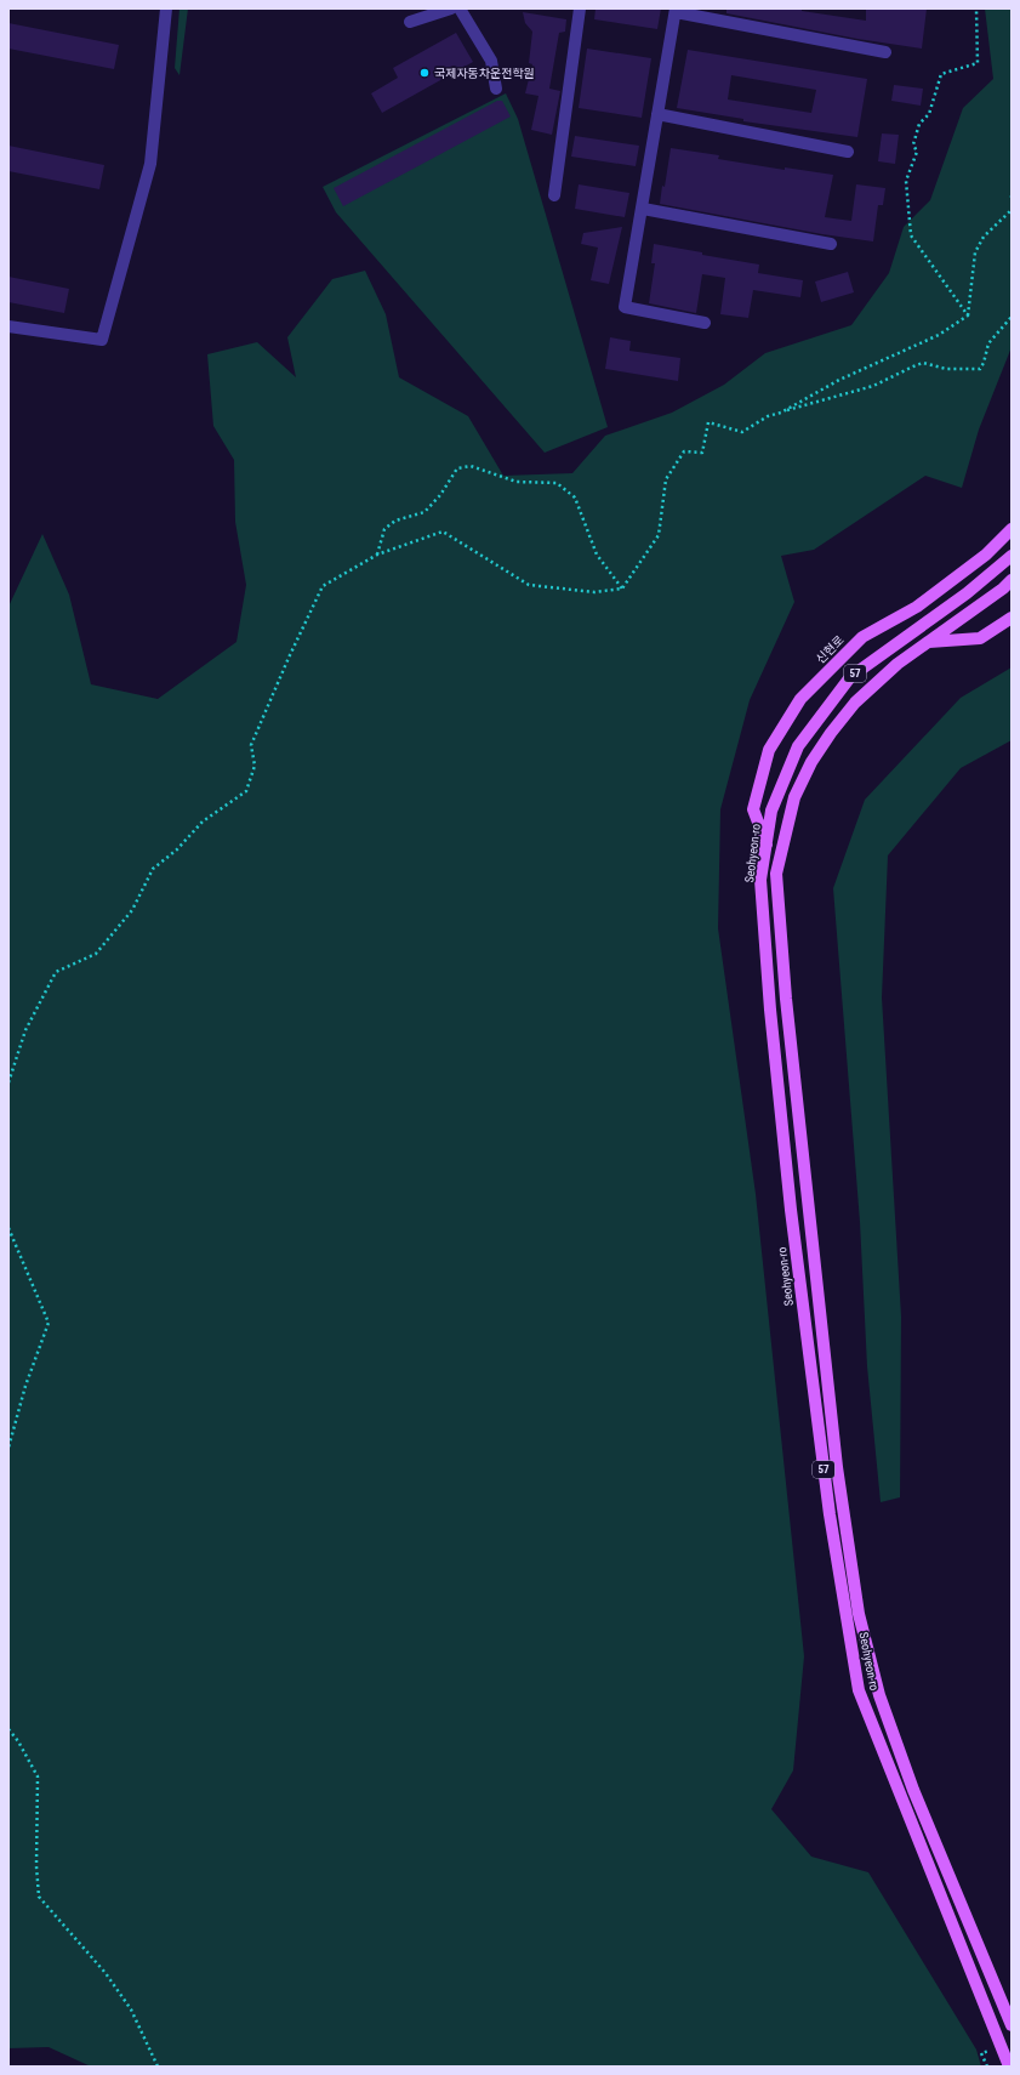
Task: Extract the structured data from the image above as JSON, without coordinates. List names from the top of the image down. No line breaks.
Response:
{"streets":{"main road":["신현로","57","Seohyeon-ro"]},"crossings":[["신현로","Seohyeon-ro"]],"places":["국제자동차운전학원"]}
